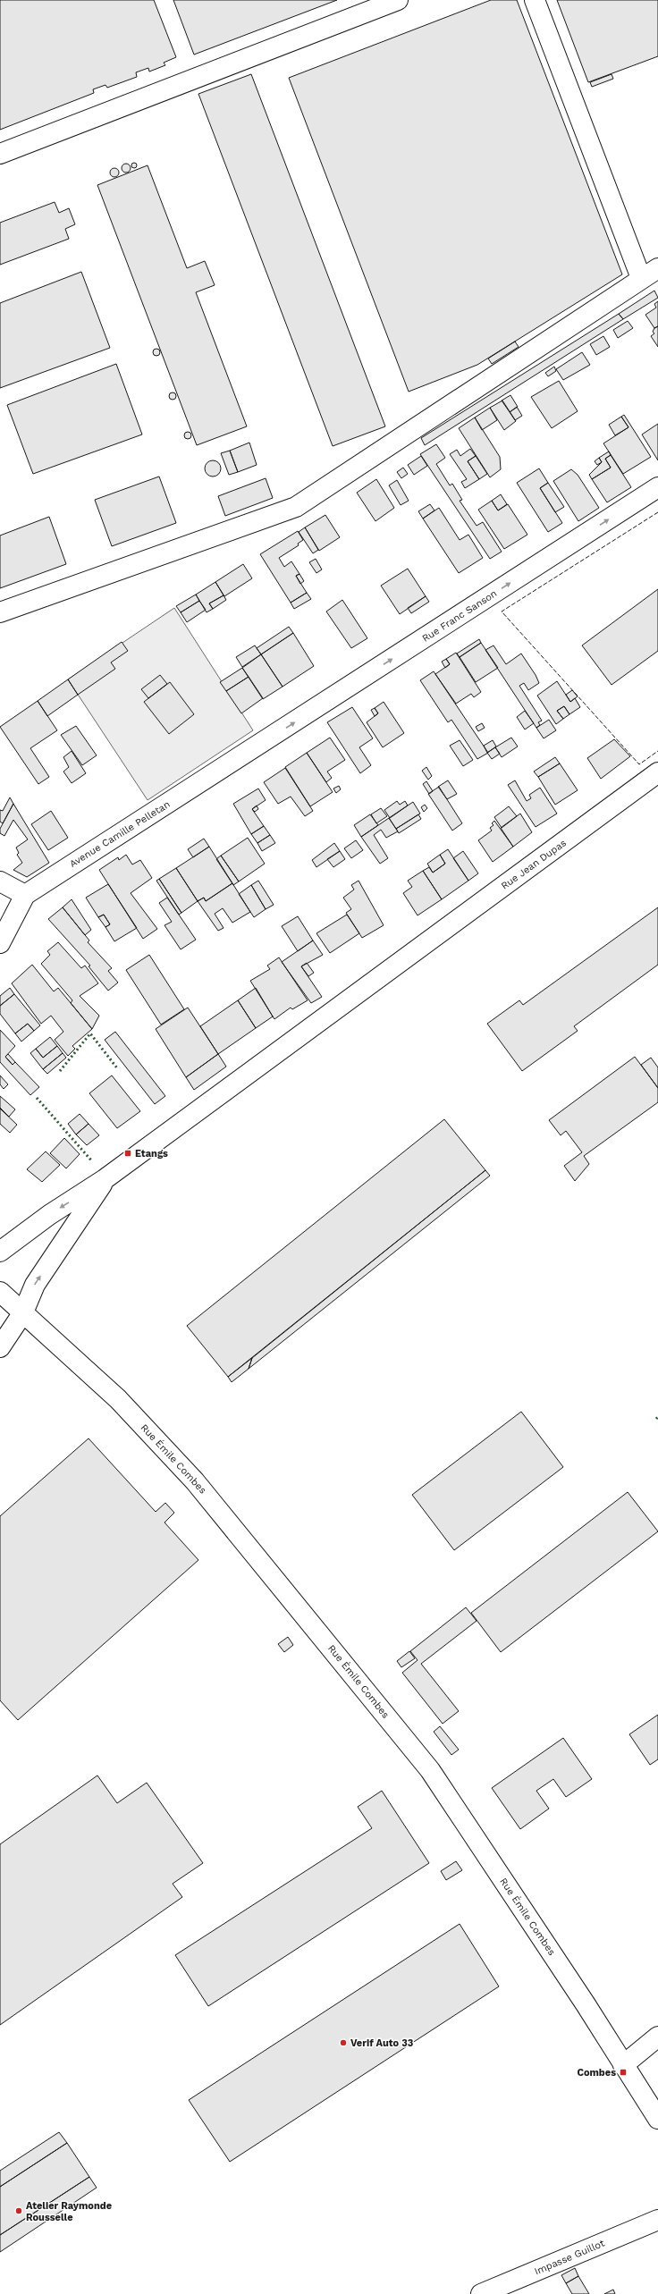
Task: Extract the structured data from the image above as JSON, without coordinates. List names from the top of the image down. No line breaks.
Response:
{"streets":{"street":["Rue Franc Sanson","Avenue Camille Pelletan","Rue Jean Dupas","Rue Émile Combes","Impasse Guillot"]},"crossings":[["Rue Franc Sanson","Avenue Camille Pelletan"]],"one_way":["Rue Franc Sanson"],"places":{"transit":["Etangs","Combes"],"other":["Verif Auto 33","Atelier Raymonde Rousselle"]}}
